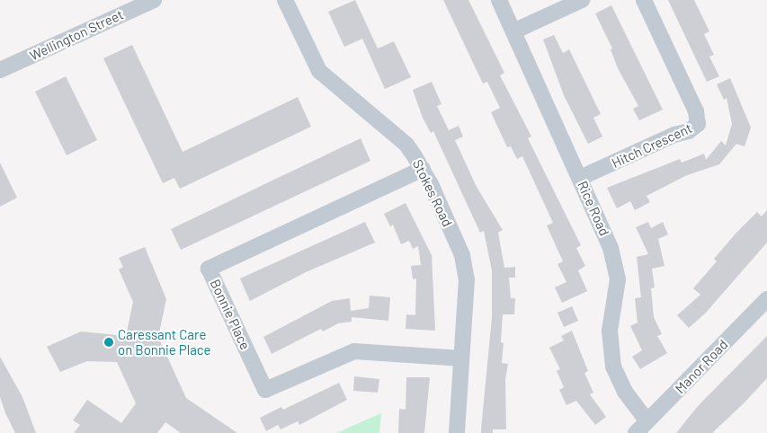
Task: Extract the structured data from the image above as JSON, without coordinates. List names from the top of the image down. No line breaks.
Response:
{"streets":{"street":["Wellington Street","Hitch Crescent","Stokes Road","Rice Road","Bonnie Place","Manor Road"]},"crossings":[["Hitch Crescent","Rice Road"],["Stokes Road","Bonnie Place"],["Rice Road","Manor Road"]],"places":["Caressant Care on Bonnie Place"]}
